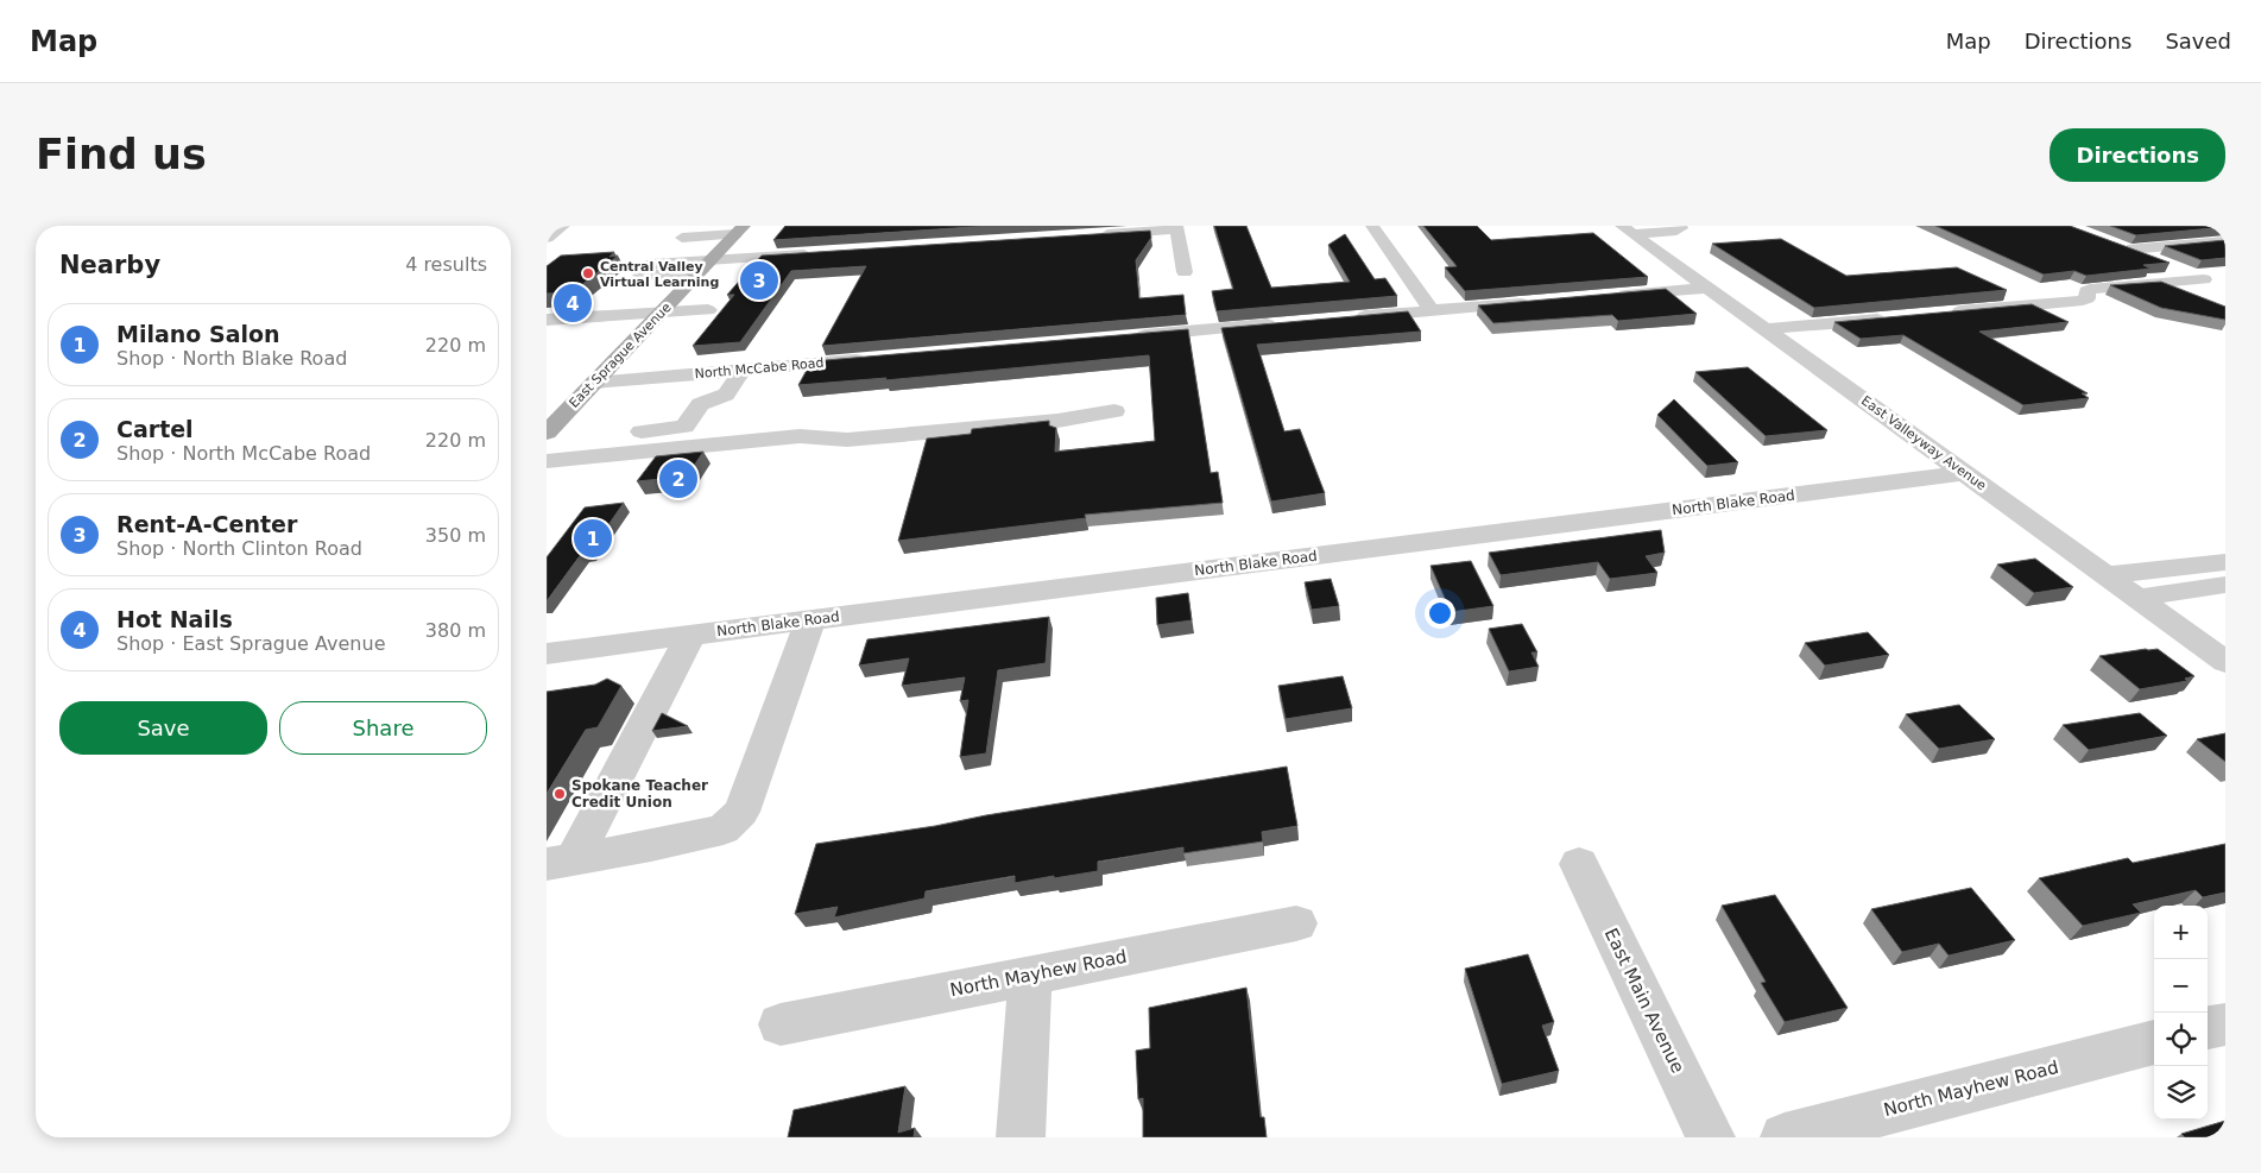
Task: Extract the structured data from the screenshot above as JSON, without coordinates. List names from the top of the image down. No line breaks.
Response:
{"streets":{"main road":["East Sprague Avenue"],"street":["North McCabe Road","East Valleyway Avenue","North Blake Road","North Mayhew Road","East Main Avenue"]},"crossings":[["East Sprague Avenue","North McCabe Road"],["East Valleyway Avenue","North Blake Road"]],"places":["Central Valley Virtual Learning","Spokane Teacher Credit Union"],"page":{"header":"Map","nav":["Map","Directions","Saved"],"buttons":["Directions",["Save","Share"]],"title":"Find us","heading":["Nearby","4 results"],"pins":["3","4","2","1"],"list":[{"mark":"1","name":"Milano Salon","note":"Shop · North Blake Road","value":"220 m"},{"mark":"2","name":"Cartel","note":"Shop · North McCabe Road","value":"220 m"},{"mark":"3","name":"Rent-A-Center","note":"Shop · North Clinton Road","value":"350 m"},{"mark":"4","name":"Hot Nails","note":"Shop · East Sprague Avenue","value":"380 m"}],"map_buttons":["+","−"]}}
